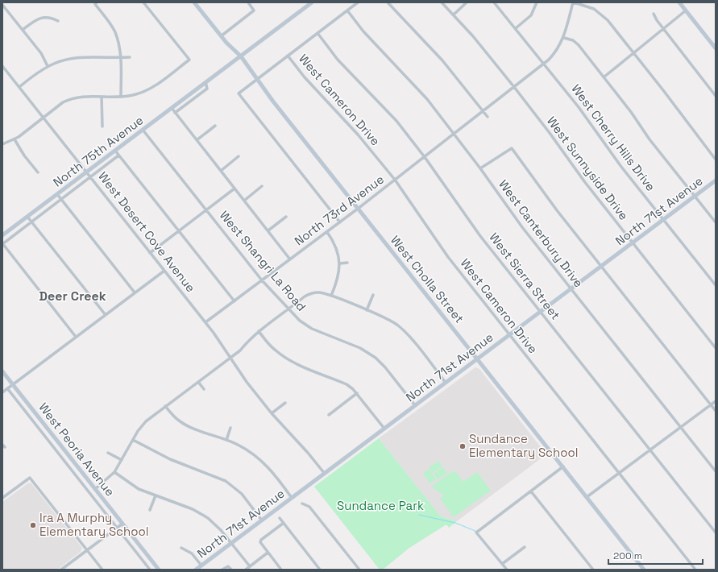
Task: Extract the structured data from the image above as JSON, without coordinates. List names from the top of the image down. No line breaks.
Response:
{"streets":{"street":["West Cameron Drive","West Cherry Hills Drive","North 75th Avenue","West Sunnyside Drive","North 73rd Avenue","North 71st Avenue","West Desert Cove Avenue","West Canterbury Drive","West Shangri La Road","West Sierra Street","West Cholla Street","West Peoria Avenue"]},"crossings":[["West Cameron Drive","North 73rd Avenue"],["West Cameron Drive","North 71st Avenue"],["West Cherry Hills Drive","North 73rd Avenue"],["West Cherry Hills Drive","North 71st Avenue"],["North 75th Avenue","West Desert Cove Avenue"],["North 75th Avenue","West Shangri La Road"],["North 75th Avenue","West Cholla Street"],["West Sunnyside Drive","North 73rd Avenue"],["West Sunnyside Drive","North 71st Avenue"],["North 73rd Avenue","West Desert Cove Avenue"],["North 73rd Avenue","West Canterbury Drive"],["North 73rd Avenue","West Shangri La Road"],["North 73rd Avenue","West Sierra Street"],["North 73rd Avenue","West Cholla Street"],["North 71st Avenue","West Desert Cove Avenue"],["North 71st Avenue","West Canterbury Drive"],["North 71st Avenue","West Shangri La Road"],["North 71st Avenue","West Sierra Street"],["North 71st Avenue","West Cholla Street"]],"districts":["Deer Creek"],"parks":["Sundance Park"],"places":["Sundance Elementary School","Ira A Murphy Elementary School"],"scale_bar":"200 m"}
